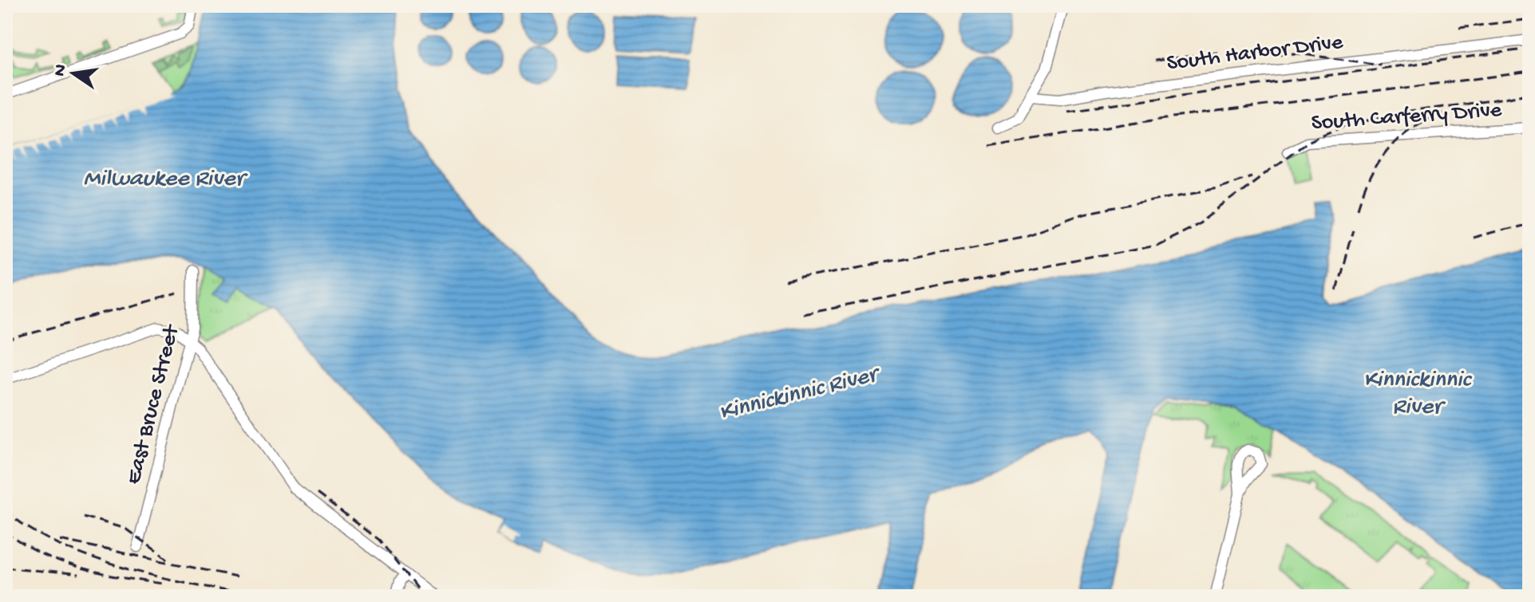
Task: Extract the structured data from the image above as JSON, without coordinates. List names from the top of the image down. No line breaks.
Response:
{"streets":{"street":["South Harbor Drive","South Carferry Drive","East Bruce Street"]},"water":["Milwaukee River","Kinnickinnic River"],"north":"left"}
